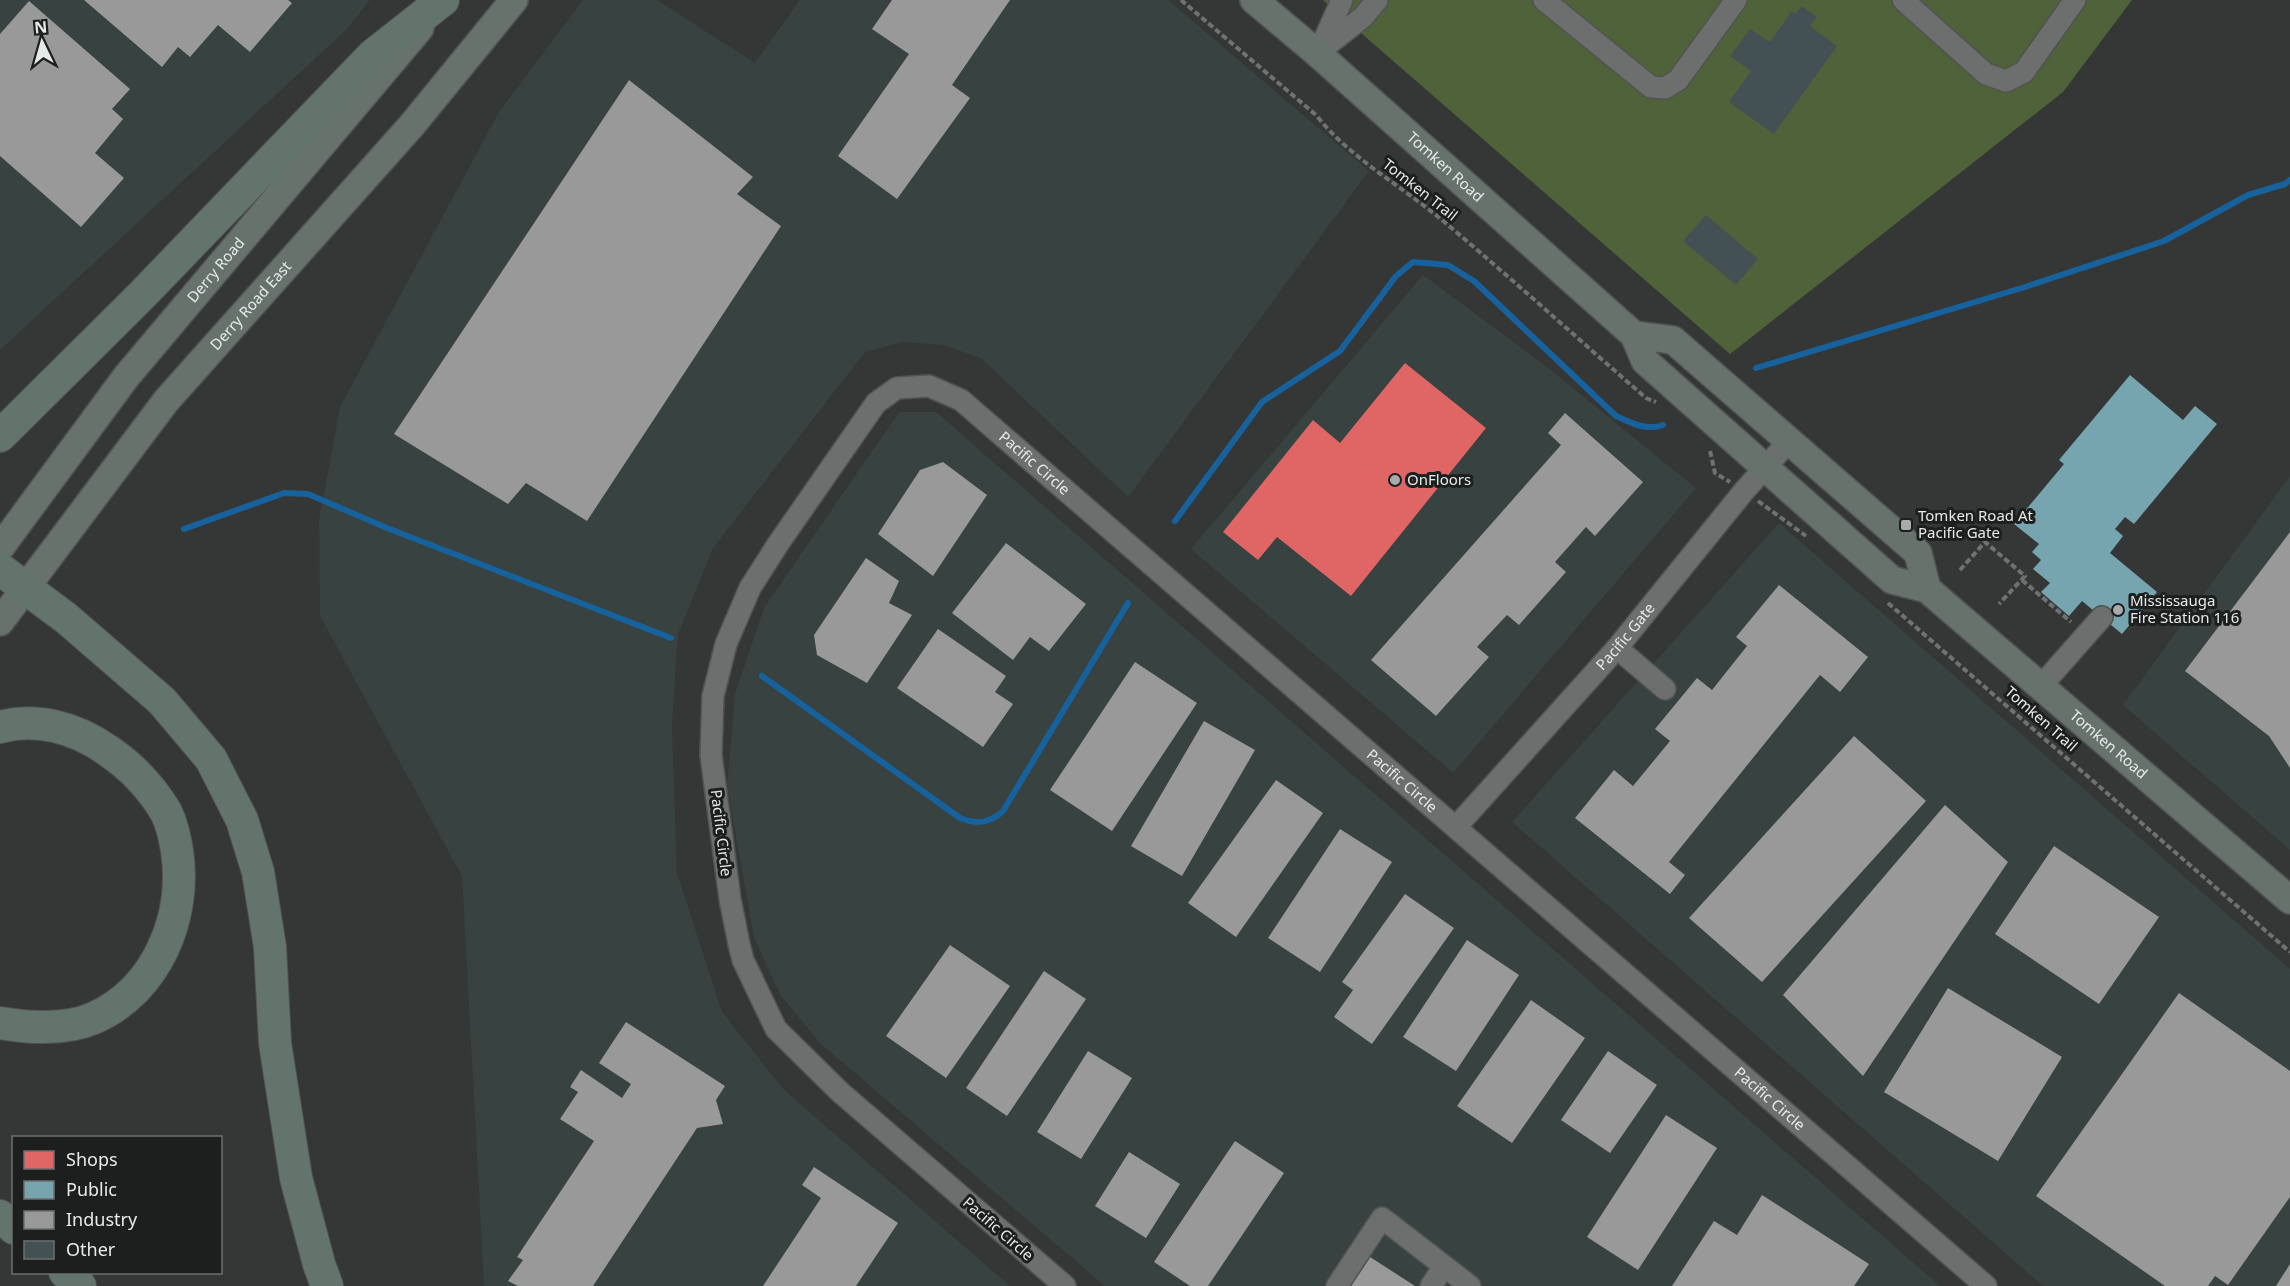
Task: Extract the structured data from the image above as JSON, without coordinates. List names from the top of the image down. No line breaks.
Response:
{"streets":{"main road":["Tomken Road","Derry Road","Derry Road East"],"street":["Pacific Circle","Pacific Gate"],"path":["Tomken Trail"]},"crossings":[["Tomken Road","Pacific Gate"],["Pacific Circle","Pacific Gate"]],"places":{"other":["OnFloors","Mississauga Fire Station 116"],"transit":["Tomken Road At Pacific Gate"]},"legend":["Shops","Public","Industry","Other"],"north":"top"}
